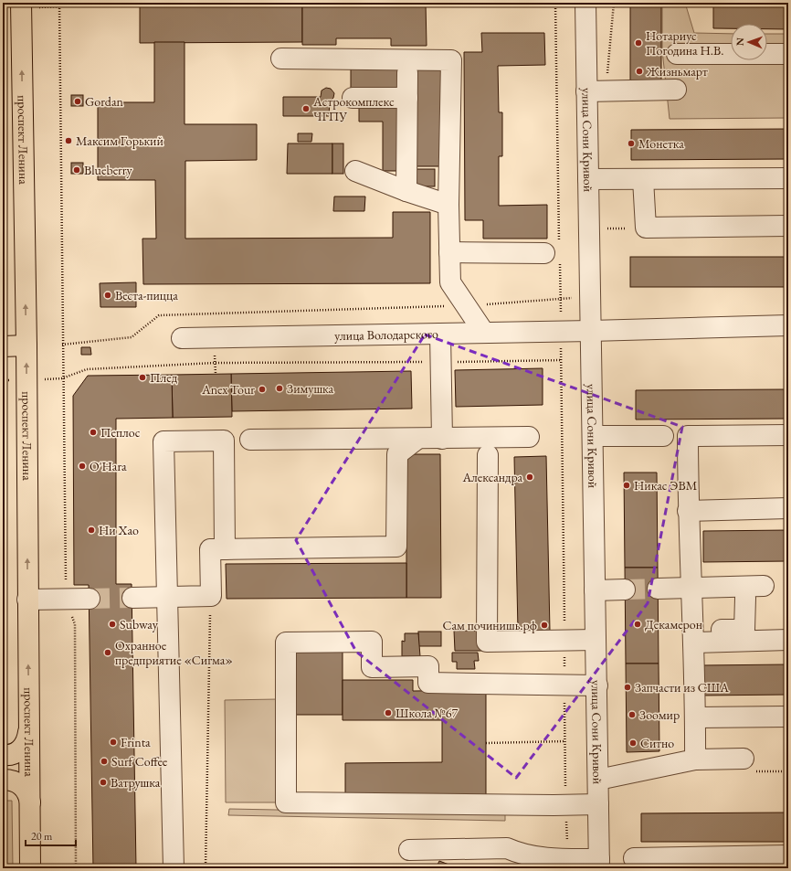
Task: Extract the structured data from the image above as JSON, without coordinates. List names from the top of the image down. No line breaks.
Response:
{"streets":{"main road":["проспект Ленина"],"street":["улица Сони Кривой","улица Володарского"]},"crossings":[["улица Сони Кривой","улица Володарского"]],"one_way":["проспект Ленина"],"places":["Нотариус Погодина Н.В.","Жизньмарт","Gordan","Астрокомплекс ЧГПУ","Максим Горький","Монетка","Blueberry","Веста-пицца","Плед","Зимушка","Anex Tour","Пеплос","O'Hara","Александра","Никас ЭВМ","Ни Хао","Subway","Декамерон","Сам починишь.рф","Охранное предприятие «Сигма»","Запчасти из США","Школа №67","Зоомир","Frinta","Ситно","Surf Coffee","Ватрушка"],"scale_bar":"20 m","north":"left"}
